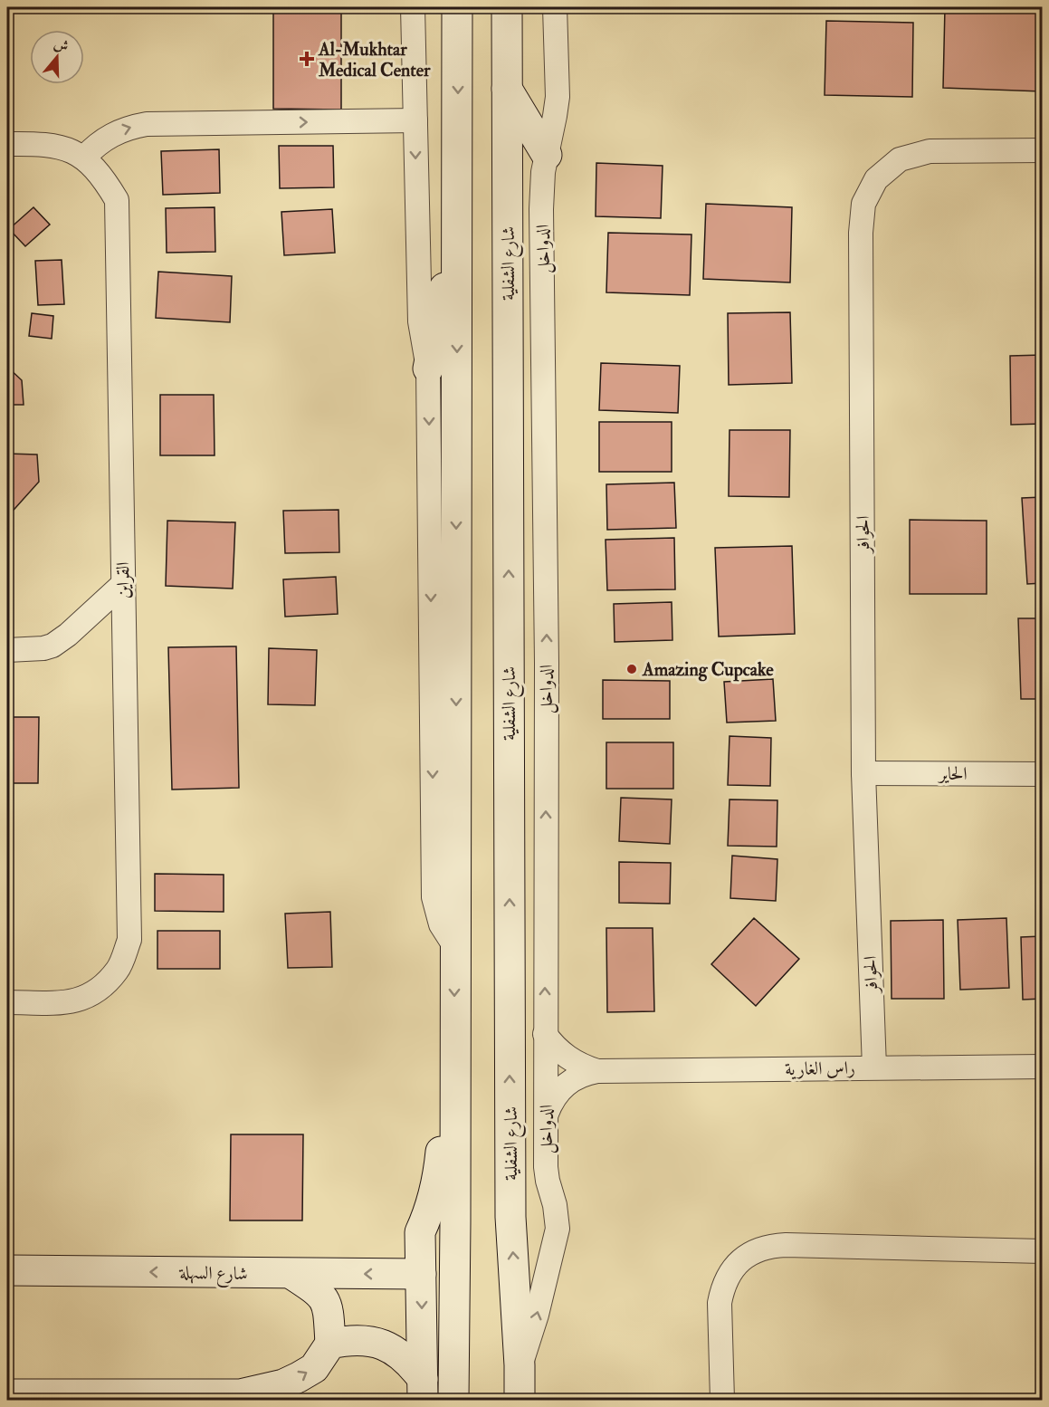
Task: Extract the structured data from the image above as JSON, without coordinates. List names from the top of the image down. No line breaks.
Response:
{"streets":{"street":["الدواخل","شارع الشفلية","الحوافر","القراين","الحاير","راس الغارية","شارع السهلة"]},"crossings":[["الدواخل","شارع الشفلية"],["الدواخل","راس الغارية"],["الحوافر","الحاير"],["الحوافر","راس الغارية"]],"places":{"health":["Al-Mukhtar Medical Center"],"other":["Amazing Cupcake"]},"north":"top"}
